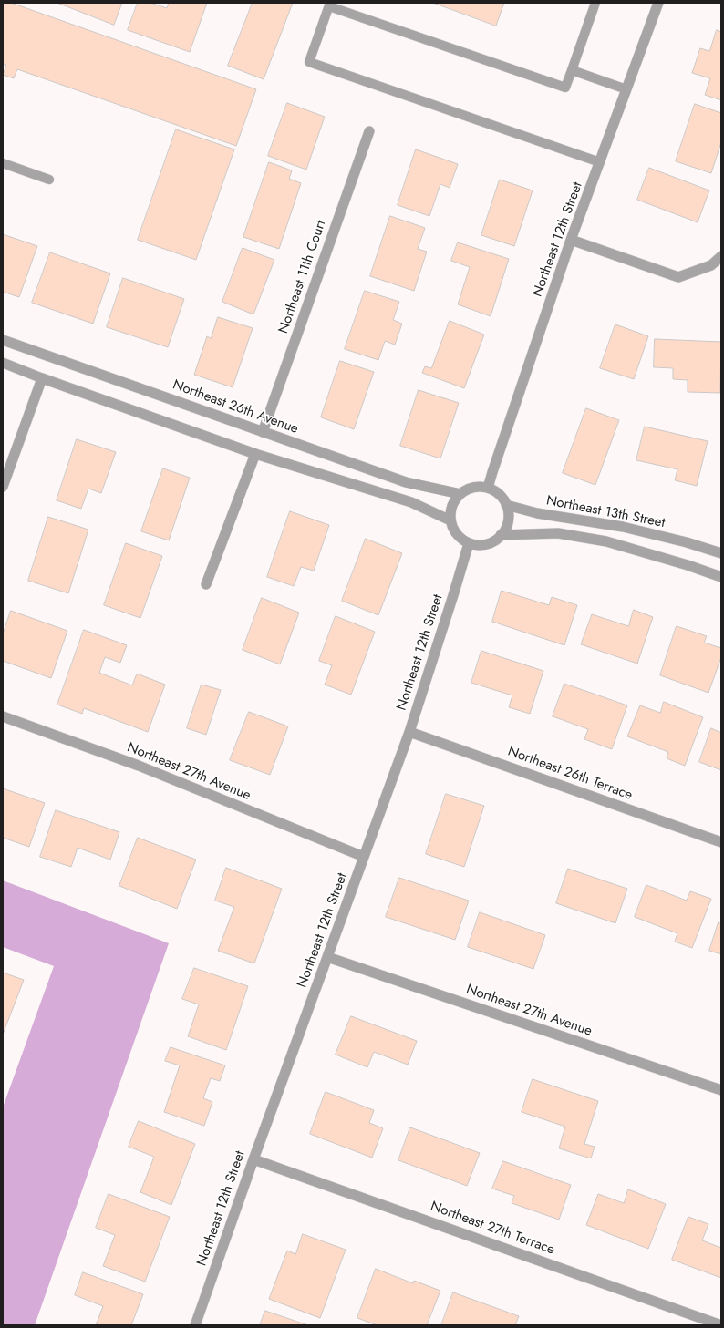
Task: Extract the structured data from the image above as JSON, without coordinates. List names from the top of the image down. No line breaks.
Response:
{"streets":{"street":["Northeast 12th Street","Northeast 11th Court","Northeast 26th Avenue","Northeast 13th Street","Northeast 27th Avenue","Northeast 26th Terrace","Northeast 27th Terrace"]},"crossings":[["Northeast 12th Street","Northeast 26th Avenue"],["Northeast 12th Street","Northeast 13th Street"],["Northeast 12th Street","Northeast 27th Avenue"],["Northeast 12th Street","Northeast 26th Terrace"],["Northeast 12th Street","Northeast 27th Terrace"],["Northeast 11th Court","Northeast 26th Avenue"],["Northeast 26th Avenue","Northeast 13th Street"]]}
